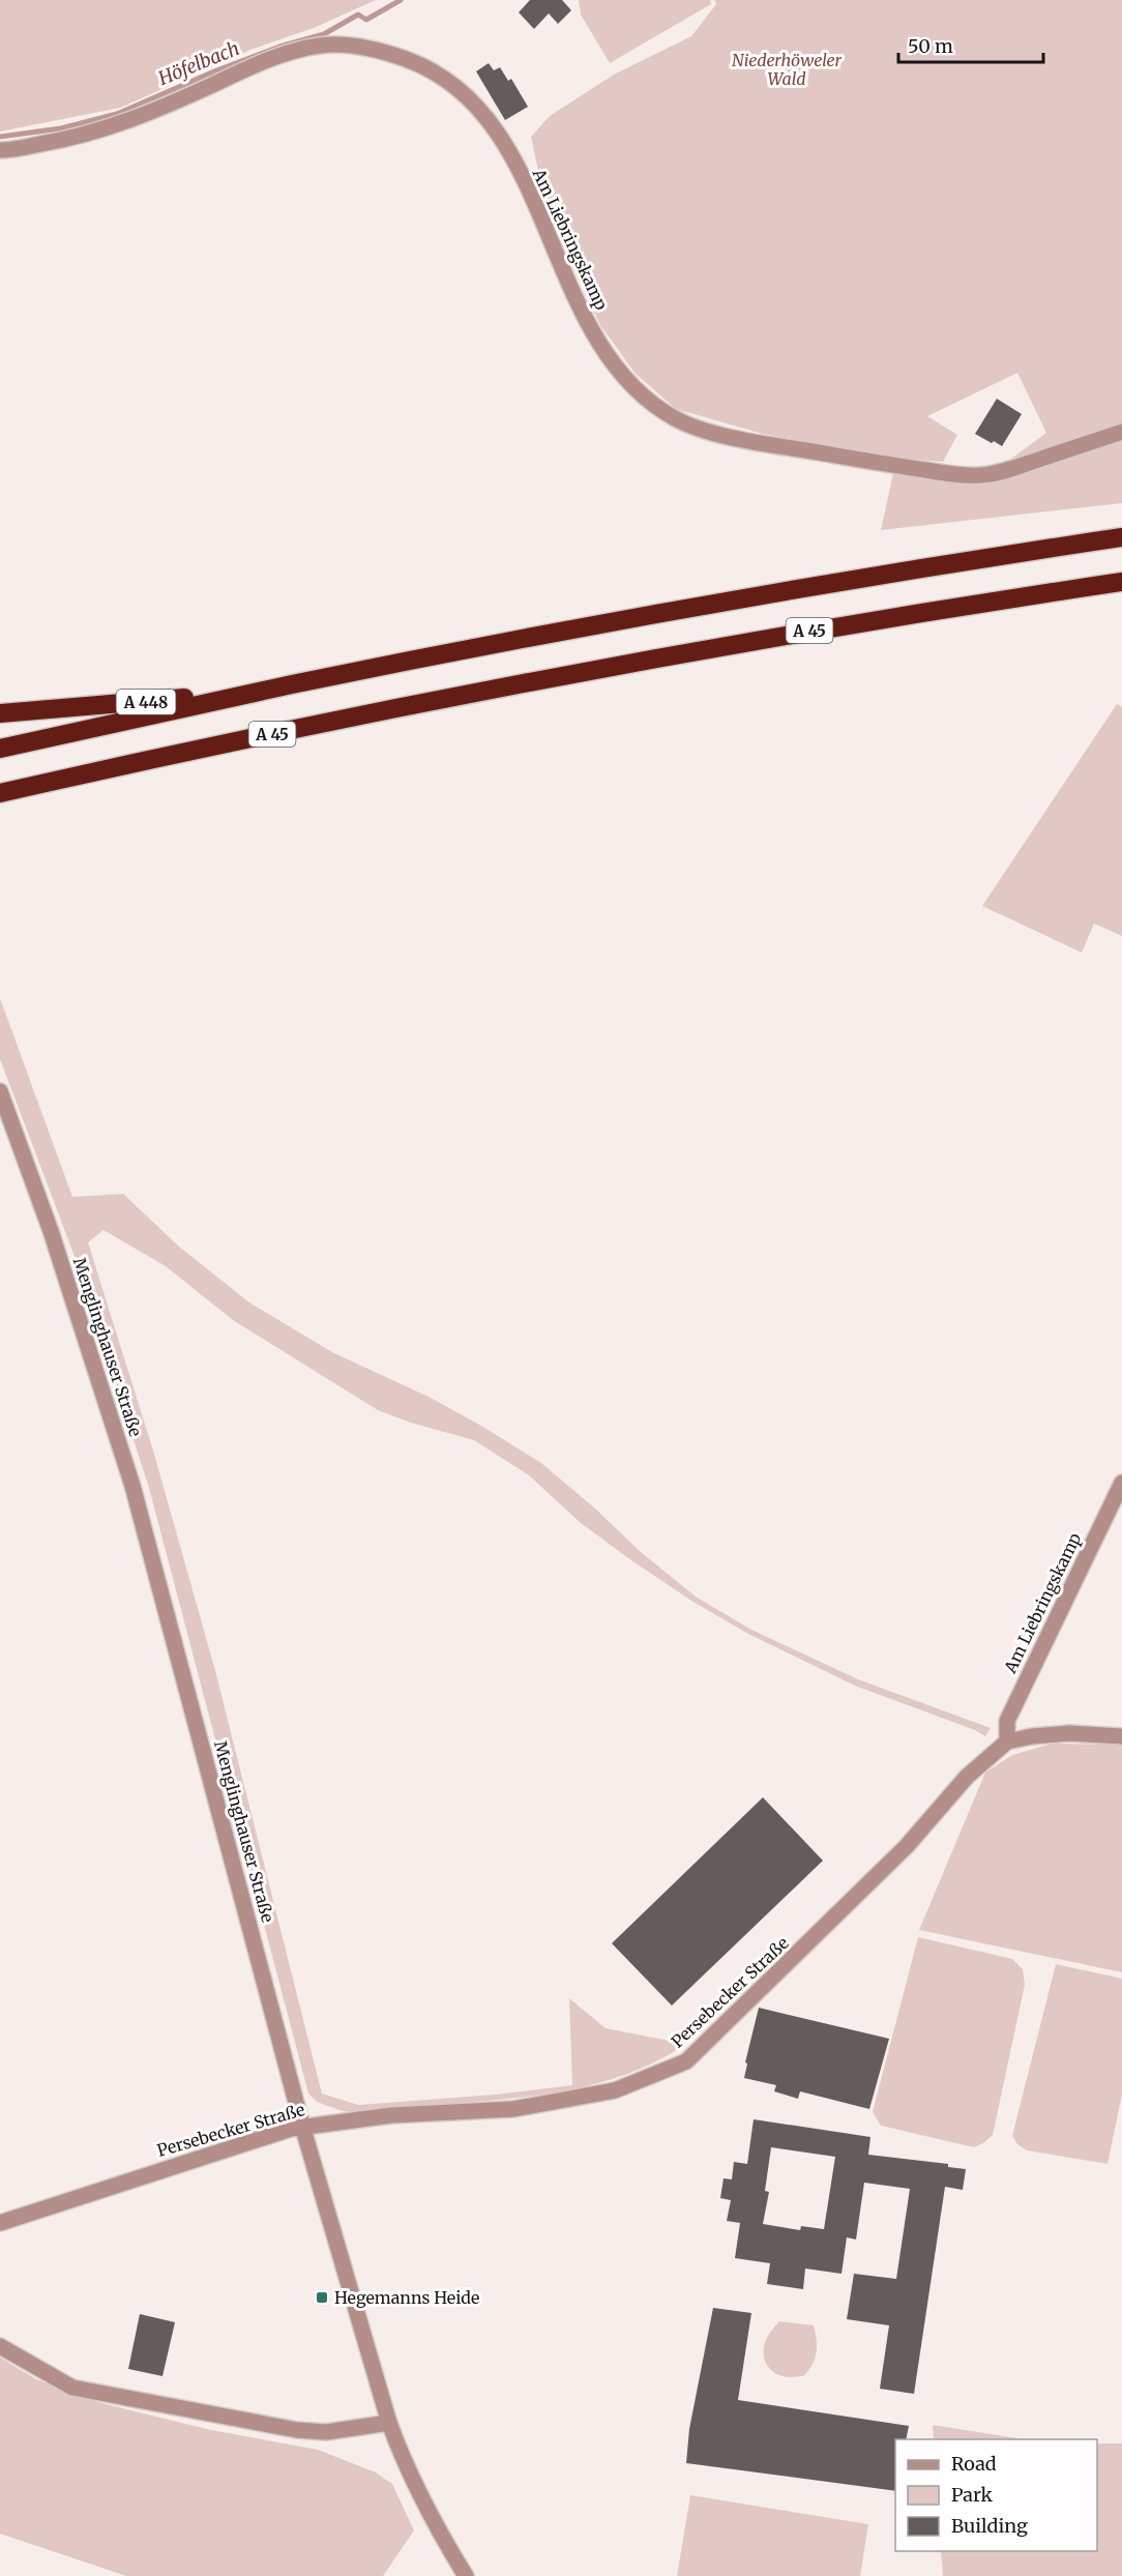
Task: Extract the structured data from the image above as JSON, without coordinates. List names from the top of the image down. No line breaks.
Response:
{"streets":{"highway":["A 45","A 448"],"street":["Am Liebringskamp","Menglinghauser Straße","Persebecker Straße"]},"crossings":[["Am Liebringskamp","Persebecker Straße"],["Menglinghauser Straße","Persebecker Straße"]],"water":["Höfelbach"],"parks":["Niederhöweler Wald"],"places":{"transit":["Hegemanns Heide"]},"legend":["Road","Park","Building"],"scale_bar":"50 m"}
